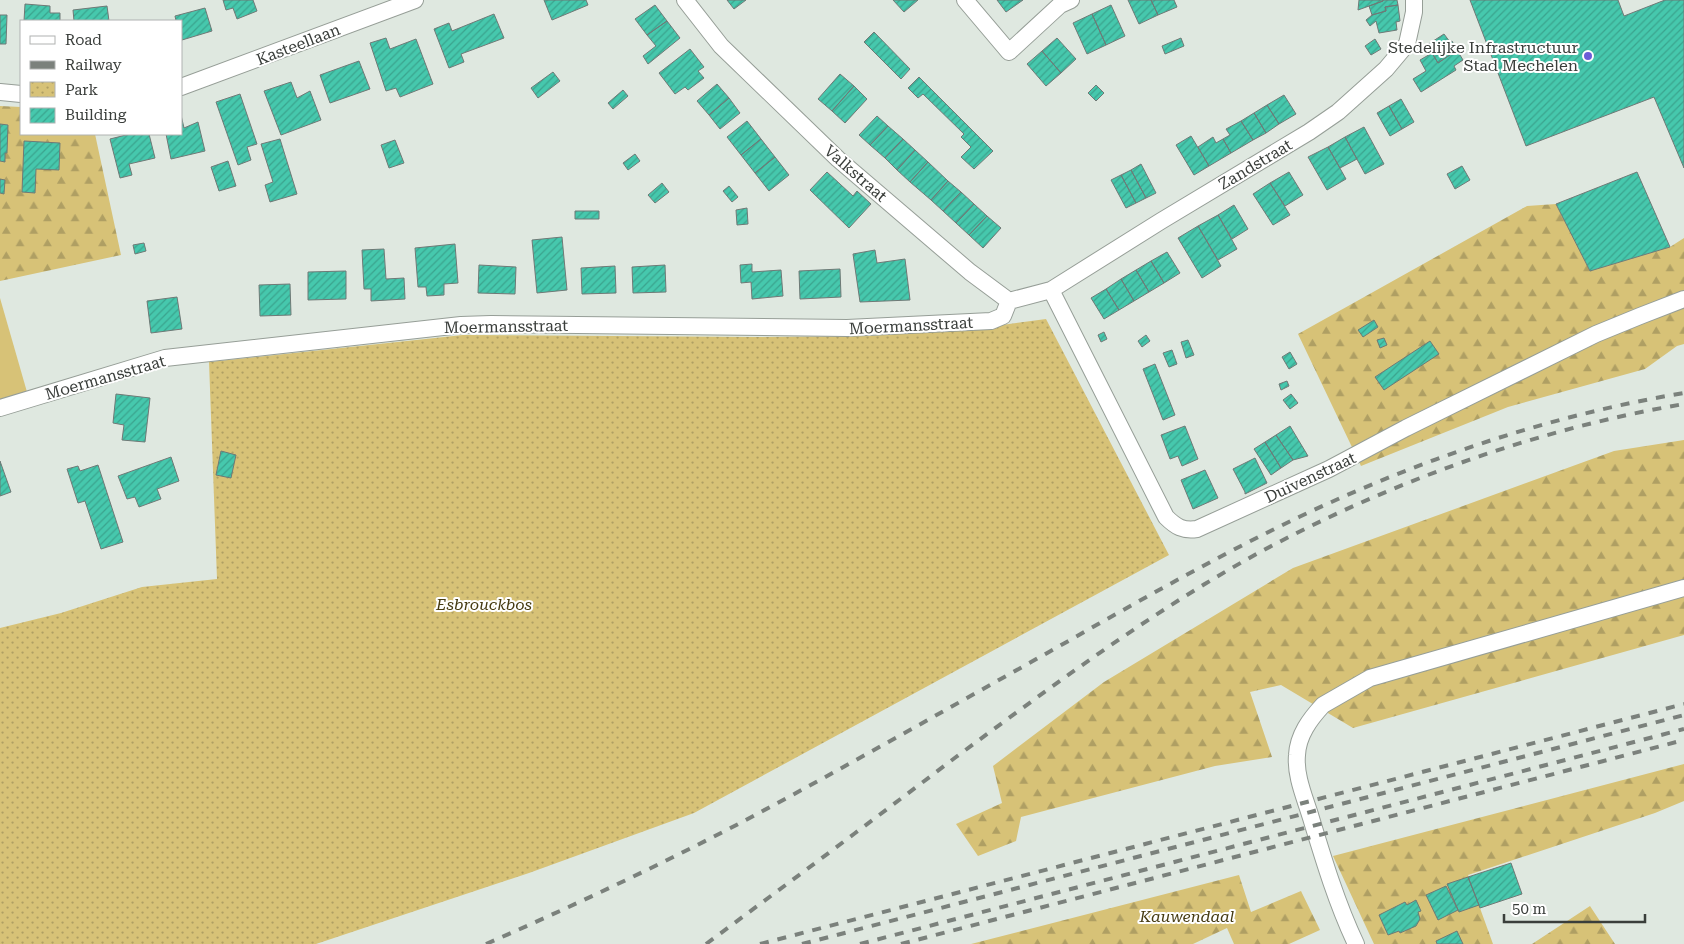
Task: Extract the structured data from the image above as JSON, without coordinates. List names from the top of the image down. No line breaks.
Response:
{"streets":{"street":["Kasteellaan","Zandstraat","Valkstraat","Moermansstraat","Duivenstraat"]},"crossings":[["Zandstraat","Duivenstraat"],["Valkstraat","Moermansstraat"]],"parks":["Esbrouckbos","Kauwendaal"],"places":["Stedelijke Infrastructuur Stad Mechelen"],"legend":["Road","Railway","Park","Building"],"scale_bar":"50 m"}
